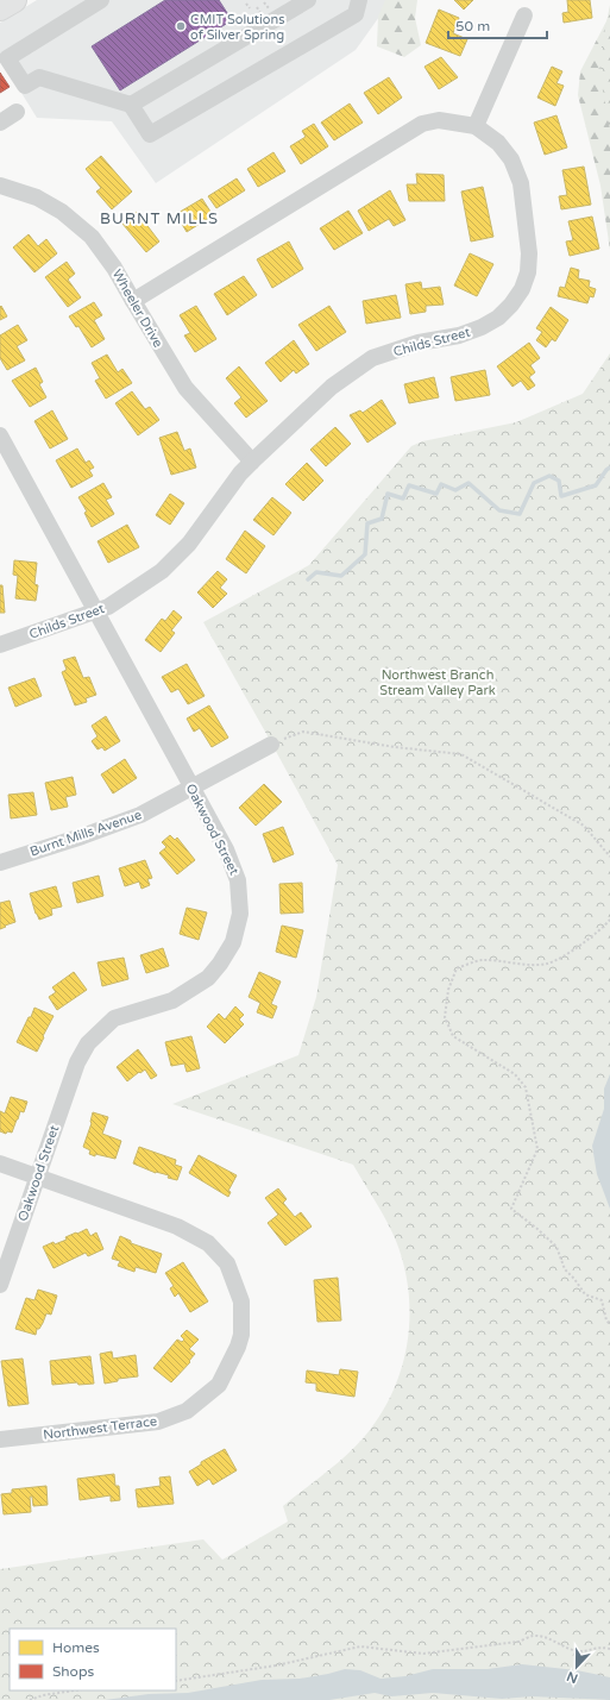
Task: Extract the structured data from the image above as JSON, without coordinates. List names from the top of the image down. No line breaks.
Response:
{"streets":{"street":["Wheeler Drive","Childs Street","Oakwood Street","Burnt Mills Avenue","Northwest Terrace"]},"crossings":[["Wheeler Drive","Childs Street"],["Childs Street","Oakwood Street"],["Oakwood Street","Burnt Mills Avenue"],["Oakwood Street","Northwest Terrace"]],"districts":["BURNT MILLS"],"parks":["Northwest Branch Stream Valley Park"],"places":["CMIT Solutions of Silver Spring"],"legend":["Homes","Shops"],"scale_bar":"50 m","north":"bottom"}
